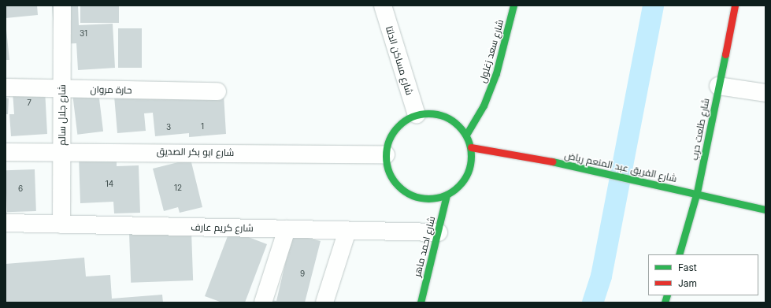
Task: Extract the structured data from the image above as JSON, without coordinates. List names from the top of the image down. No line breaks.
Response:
{"streets":{"main road":["شارع سعد زغلول","شارع طلعت حرب","شارع الفريق عبد المنعم رياض","شارع احمد ماهر"],"street":["شارع مساكن الدلتا","حارة مروان","شارع جلال سالم","شارع ابو بكر الصديق","شارع كريم عارف"]},"crossings":[["شارع سعد زغلول","شارع مساكن الدلتا"],["شارع سعد زغلول","شارع ابو بكر الصديق"],["شارع سعد زغلول","شارع الفريق عبد المنعم رياض"],["شارع سعد زغلول","شارع احمد ماهر"],["شارع مساكن الدلتا","شارع ابو بكر الصديق"],["شارع مساكن الدلتا","شارع الفريق عبد المنعم رياض"],["شارع مساكن الدلتا","شارع احمد ماهر"],["حارة مروان","شارع جلال سالم"],["شارع جلال سالم","شارع ابو بكر الصديق"],["شارع جلال سالم","شارع كريم عارف"],["شارع طلعت حرب","شارع الفريق عبد المنعم رياض"],["شارع ابو بكر الصديق","شارع الفريق عبد المنعم رياض"],["شارع ابو بكر الصديق","شارع احمد ماهر"],["شارع الفريق عبد المنعم رياض","شارع احمد ماهر"],["شارع كريم عارف","شارع احمد ماهر"]],"house_numbers":["31","7","1","3","14","12","6","9"],"legend":["Fast","Jam"]}
